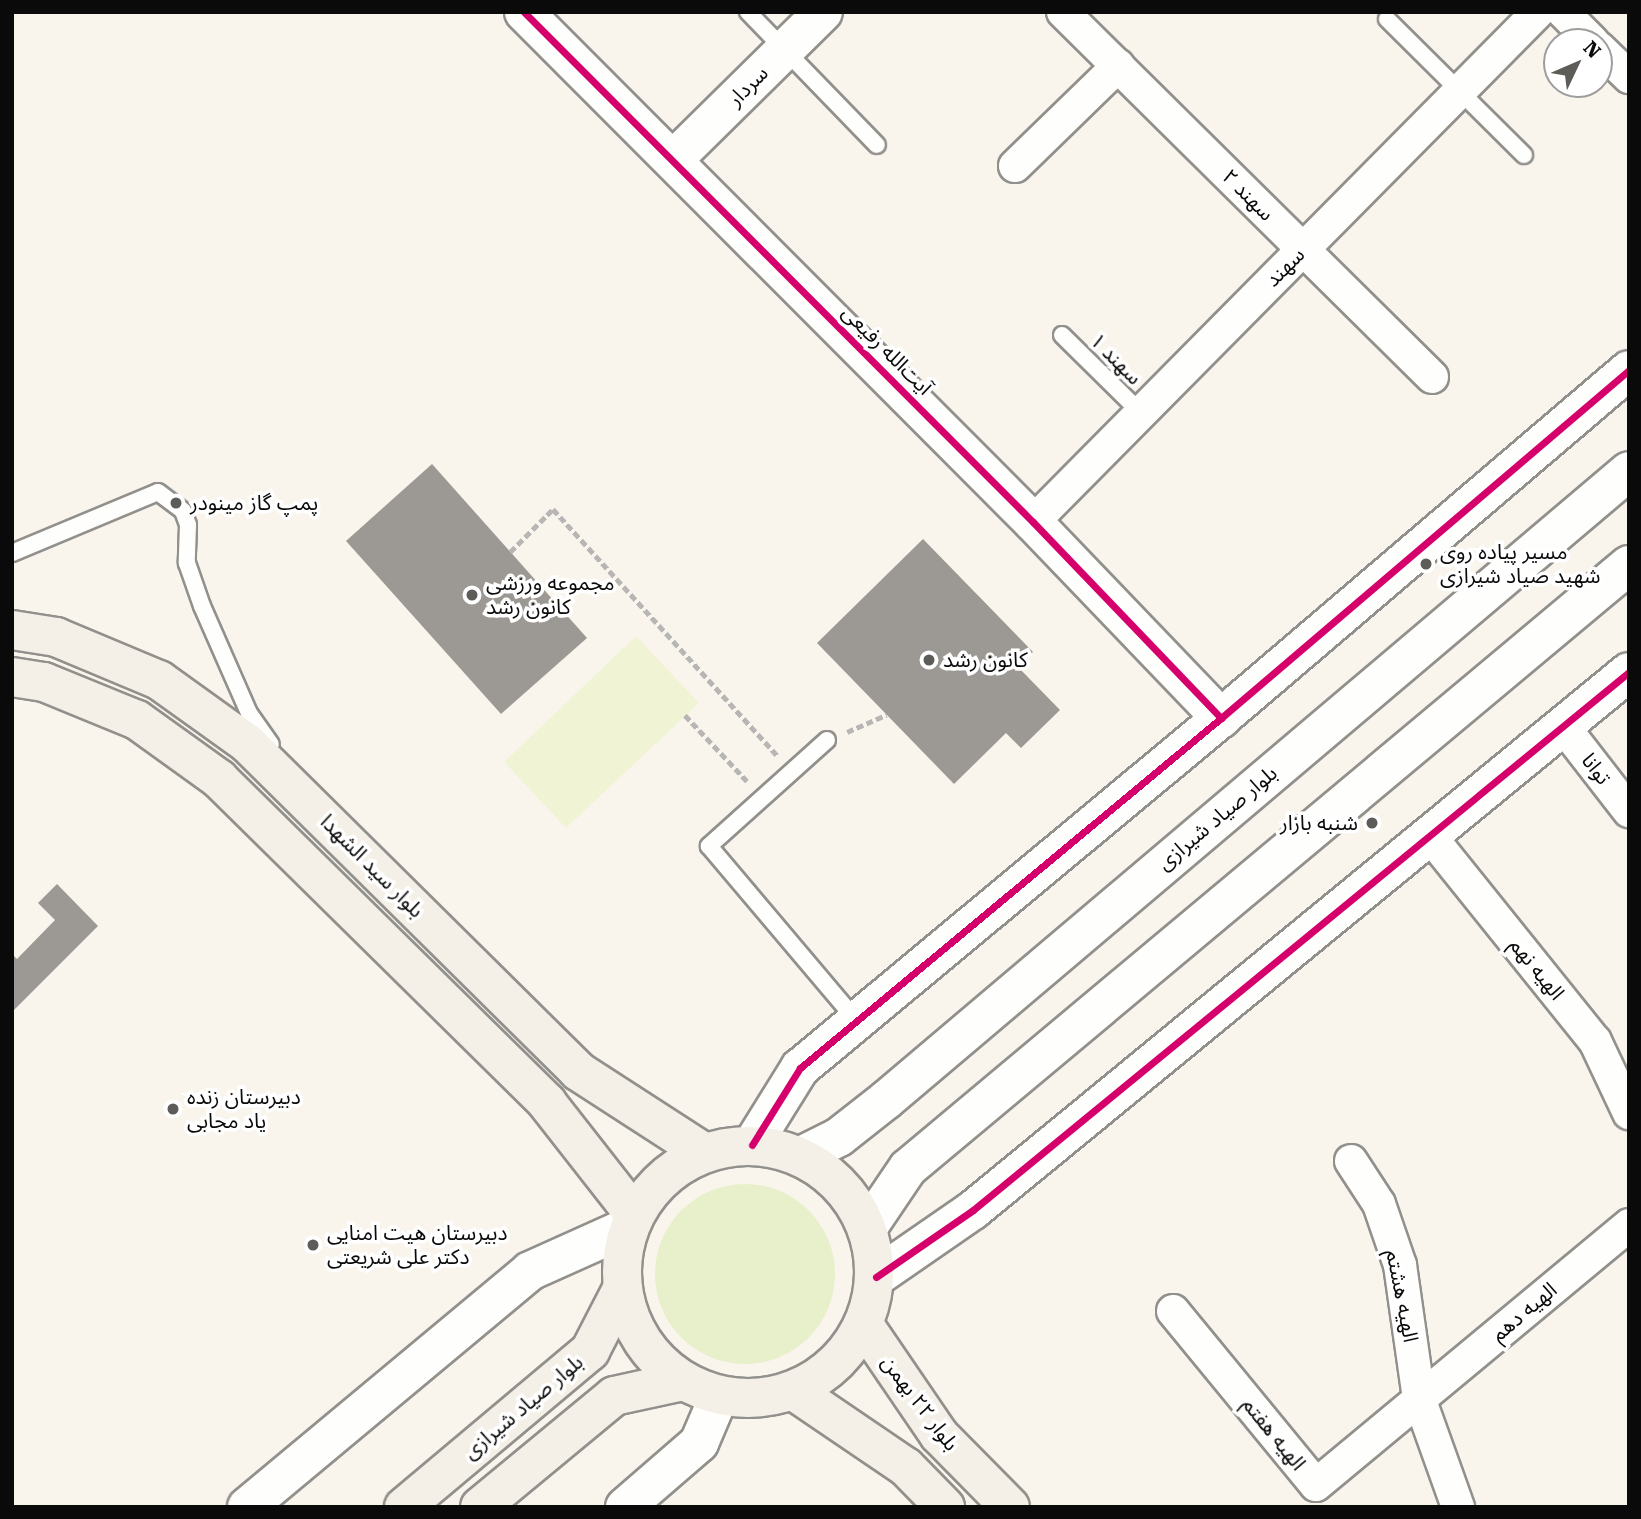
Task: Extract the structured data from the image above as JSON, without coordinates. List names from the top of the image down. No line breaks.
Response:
{"streets":{"main road":["بلوار صیاد شیرازی","بلوار سید الشهدا","بلوار ۲۲ بهمن"],"street":["سردار","سهند ۲","سهند","آیت‌الله رفیعی","توانا","الهیه نهم","الهیه هشتم","الهیه دهم","الهیه هفتم"],"lane":["سهند ۱"]},"crossings":[["سردار","آیت‌الله رفیعی"],["سهند ۲","سهند"],["سهند","آیت‌الله رفیعی"],["سهند","سهند ۱"],["الهیه هشتم","الهیه دهم"],["الهیه هشتم","الهیه هفتم"],["الهیه دهم","الهیه هفتم"]],"places":["پمپ گاز مینودر","مسیر پیاده روی شهید صیاد شیرازی","مجموعه ورزشی کانون رشد","کانون رشد","شنبه بازار","دبیرستان زنده یاد مجابی","دبیرستان هیت امنایی دکتر علی شریعتی"],"north":"top right"}
